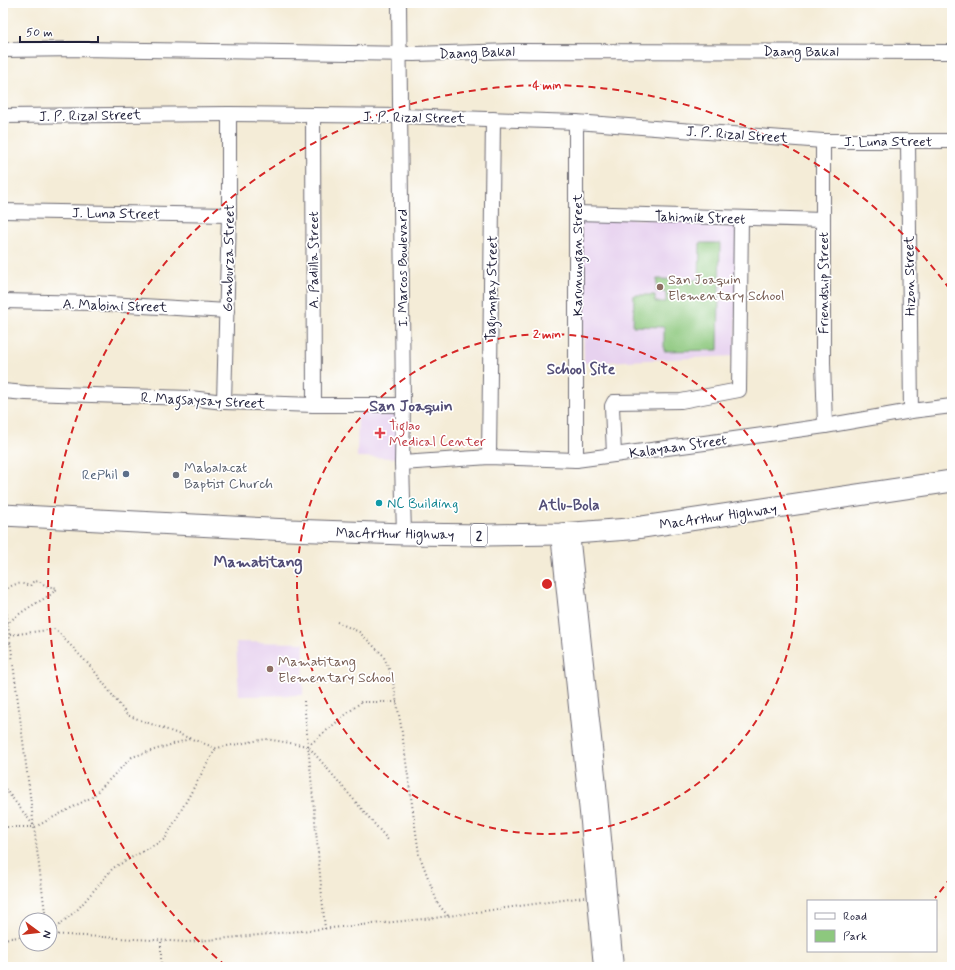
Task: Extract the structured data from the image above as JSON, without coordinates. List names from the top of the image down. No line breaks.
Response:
{"streets":{"highway":["MacArthur Highway","2"],"street":["Daang Bakal","J. P. Rizal Street","J. Luna Street","Tahimik Street","Karunungan Street","Gomburza Street","A. Padilla Street","I. Marcos Boulevard","Hizon Street","Friendship Street","Tagumpay Street","A. Mabini Street","R. Magsaysay Street","Kalayaan Street"]},"crossings":[["Daang Bakal","I. Marcos Boulevard"],["J. P. Rizal Street","J. Luna Street"],["J. P. Rizal Street","Karunungan Street"],["J. P. Rizal Street","Gomburza Street"],["J. P. Rizal Street","A. Padilla Street"],["J. P. Rizal Street","I. Marcos Boulevard"],["J. P. Rizal Street","Friendship Street"],["J. P. Rizal Street","Tagumpay Street"],["J. Luna Street","Gomburza Street"],["J. Luna Street","Hizon Street"],["J. Luna Street","Friendship Street"],["Tahimik Street","Karunungan Street"],["Tahimik Street","Friendship Street"],["Karunungan Street","Kalayaan Street"],["Gomburza Street","A. Mabini Street"],["Gomburza Street","R. Magsaysay Street"],["A. Padilla Street","R. Magsaysay Street"],["I. Marcos Boulevard","R. Magsaysay Street"],["I. Marcos Boulevard","Kalayaan Street"],["I. Marcos Boulevard","MacArthur Highway"],["Hizon Street","Kalayaan Street"],["Friendship Street","Kalayaan Street"],["Tagumpay Street","Kalayaan Street"]],"districts":["School Site","San Joaquin","Atlu-Bola","Mamatitang"],"places":{"other":["San Joaquin Elementary School","RePhil","Mabalacat Baptist Church","NC Building","Mamatitang Elementary School"],"health":["Tiglao Medical Center"]},"legend":["Road","Park"],"scale_bar":"50 m","north":"right","rings":["4 min","2 min"]}
